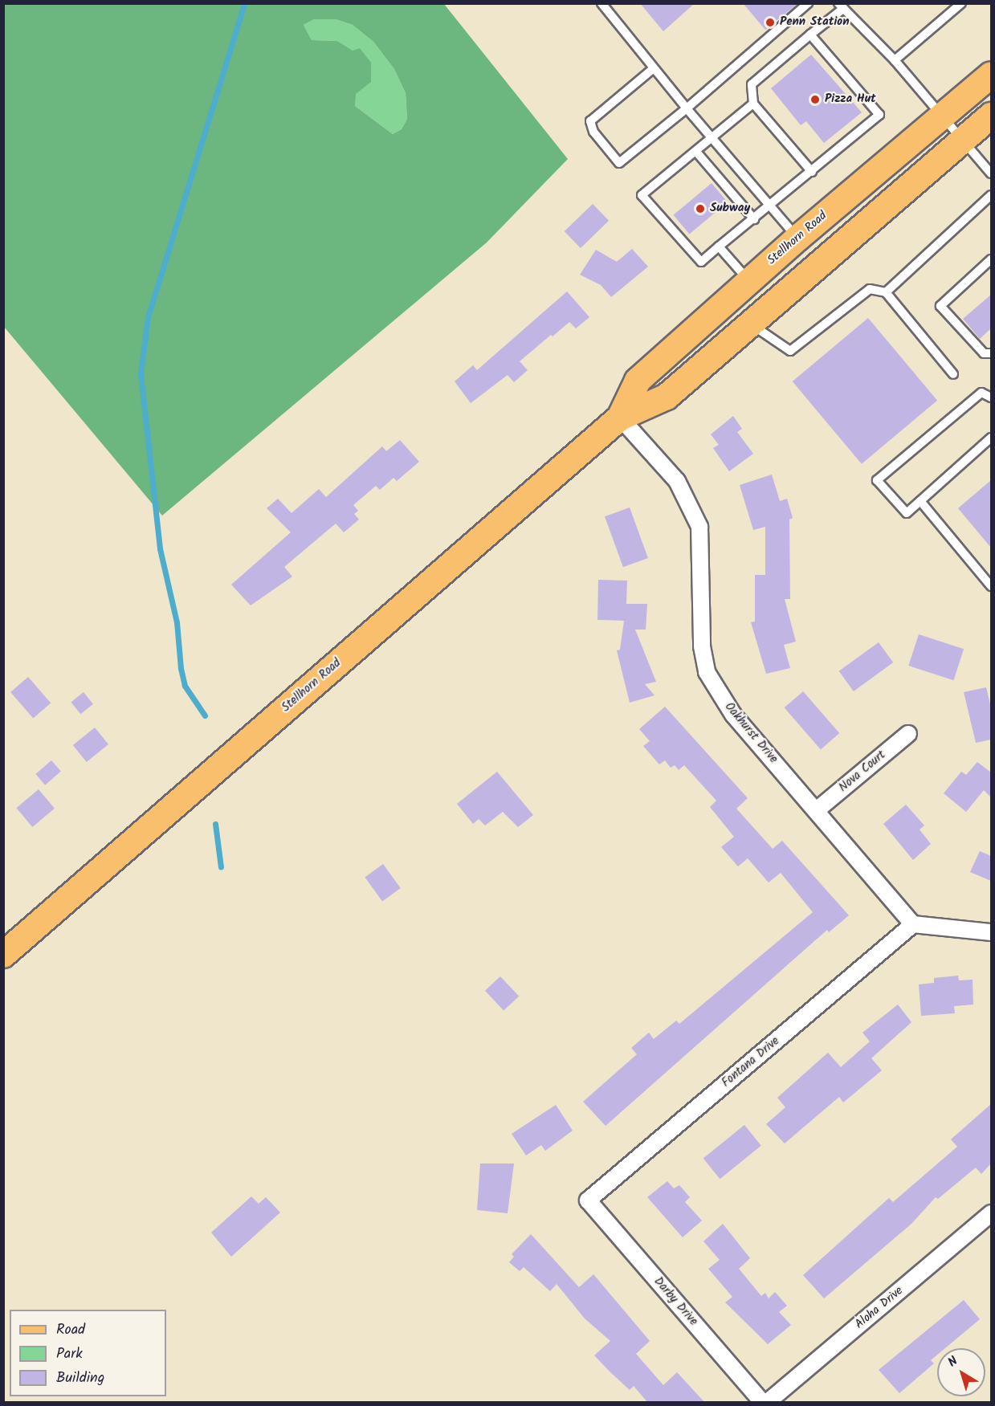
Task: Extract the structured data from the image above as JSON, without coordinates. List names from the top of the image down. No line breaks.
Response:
{"streets":{"main road":["Stellhorn Road"],"street":["Oakhurst Drive","Nova Court","Fontana Drive","Darby Drive","Aloha Drive"]},"crossings":[["Stellhorn Road","Oakhurst Drive"],["Oakhurst Drive","Nova Court"],["Oakhurst Drive","Fontana Drive"],["Fontana Drive","Darby Drive"]],"places":["Penn Station","Pizza Hut","Subway"],"legend":["Road","Park","Building"],"north":"top left"}
